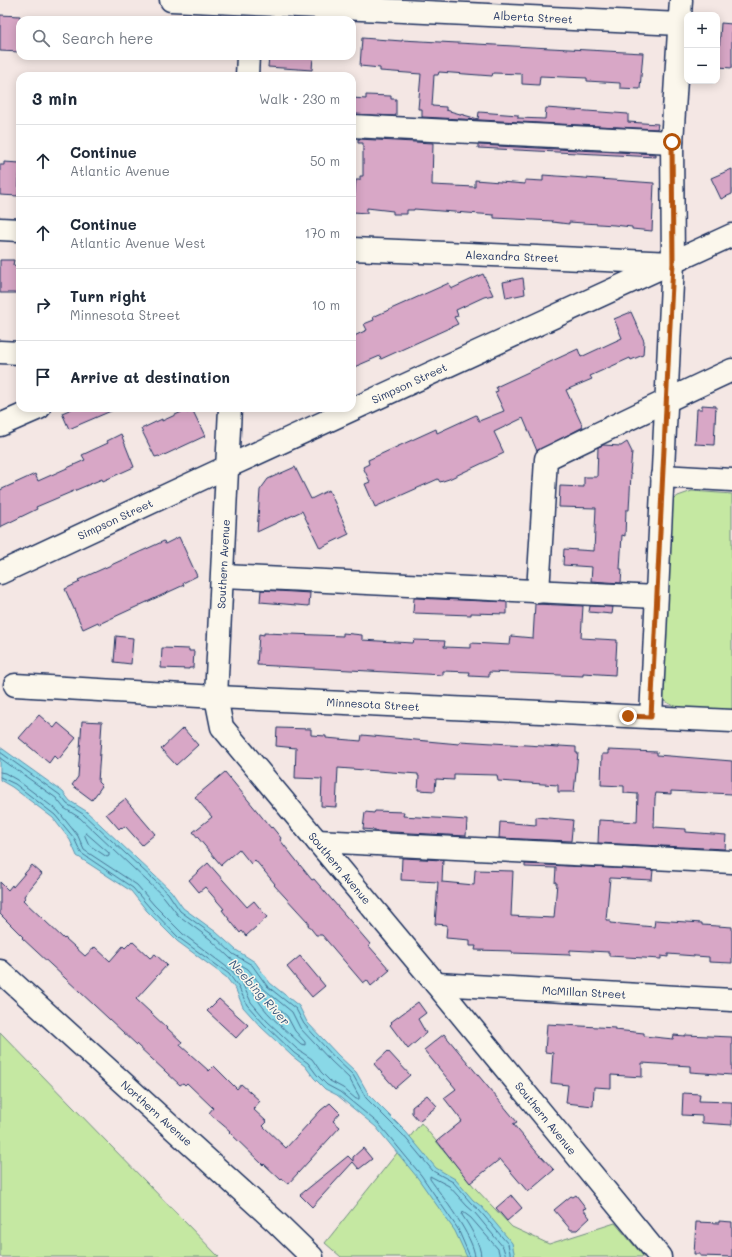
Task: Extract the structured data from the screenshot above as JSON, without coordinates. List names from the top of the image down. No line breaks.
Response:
{"streets":{"street":["Alberta Street","Alexandra Street","Simpson Street","Southern Avenue","Minnesota Street","McMillan Street","Northern Avenue"]},"crossings":[["Alexandra Street","Simpson Street"],["Simpson Street","Southern Avenue"],["Southern Avenue","Minnesota Street"],["Southern Avenue","McMillan Street"]],"water":["Neebing River"],"page":{"map_buttons":["+","−"],"search":"Search here","heading":["3 min","Walk · 230 m"],"list":[["Continue","Atlantic Avenue","50 m"],["Continue","Atlantic Avenue West","170 m"],["Turn right","Minnesota Street","10 m"],"Arrive at destination"]}}
